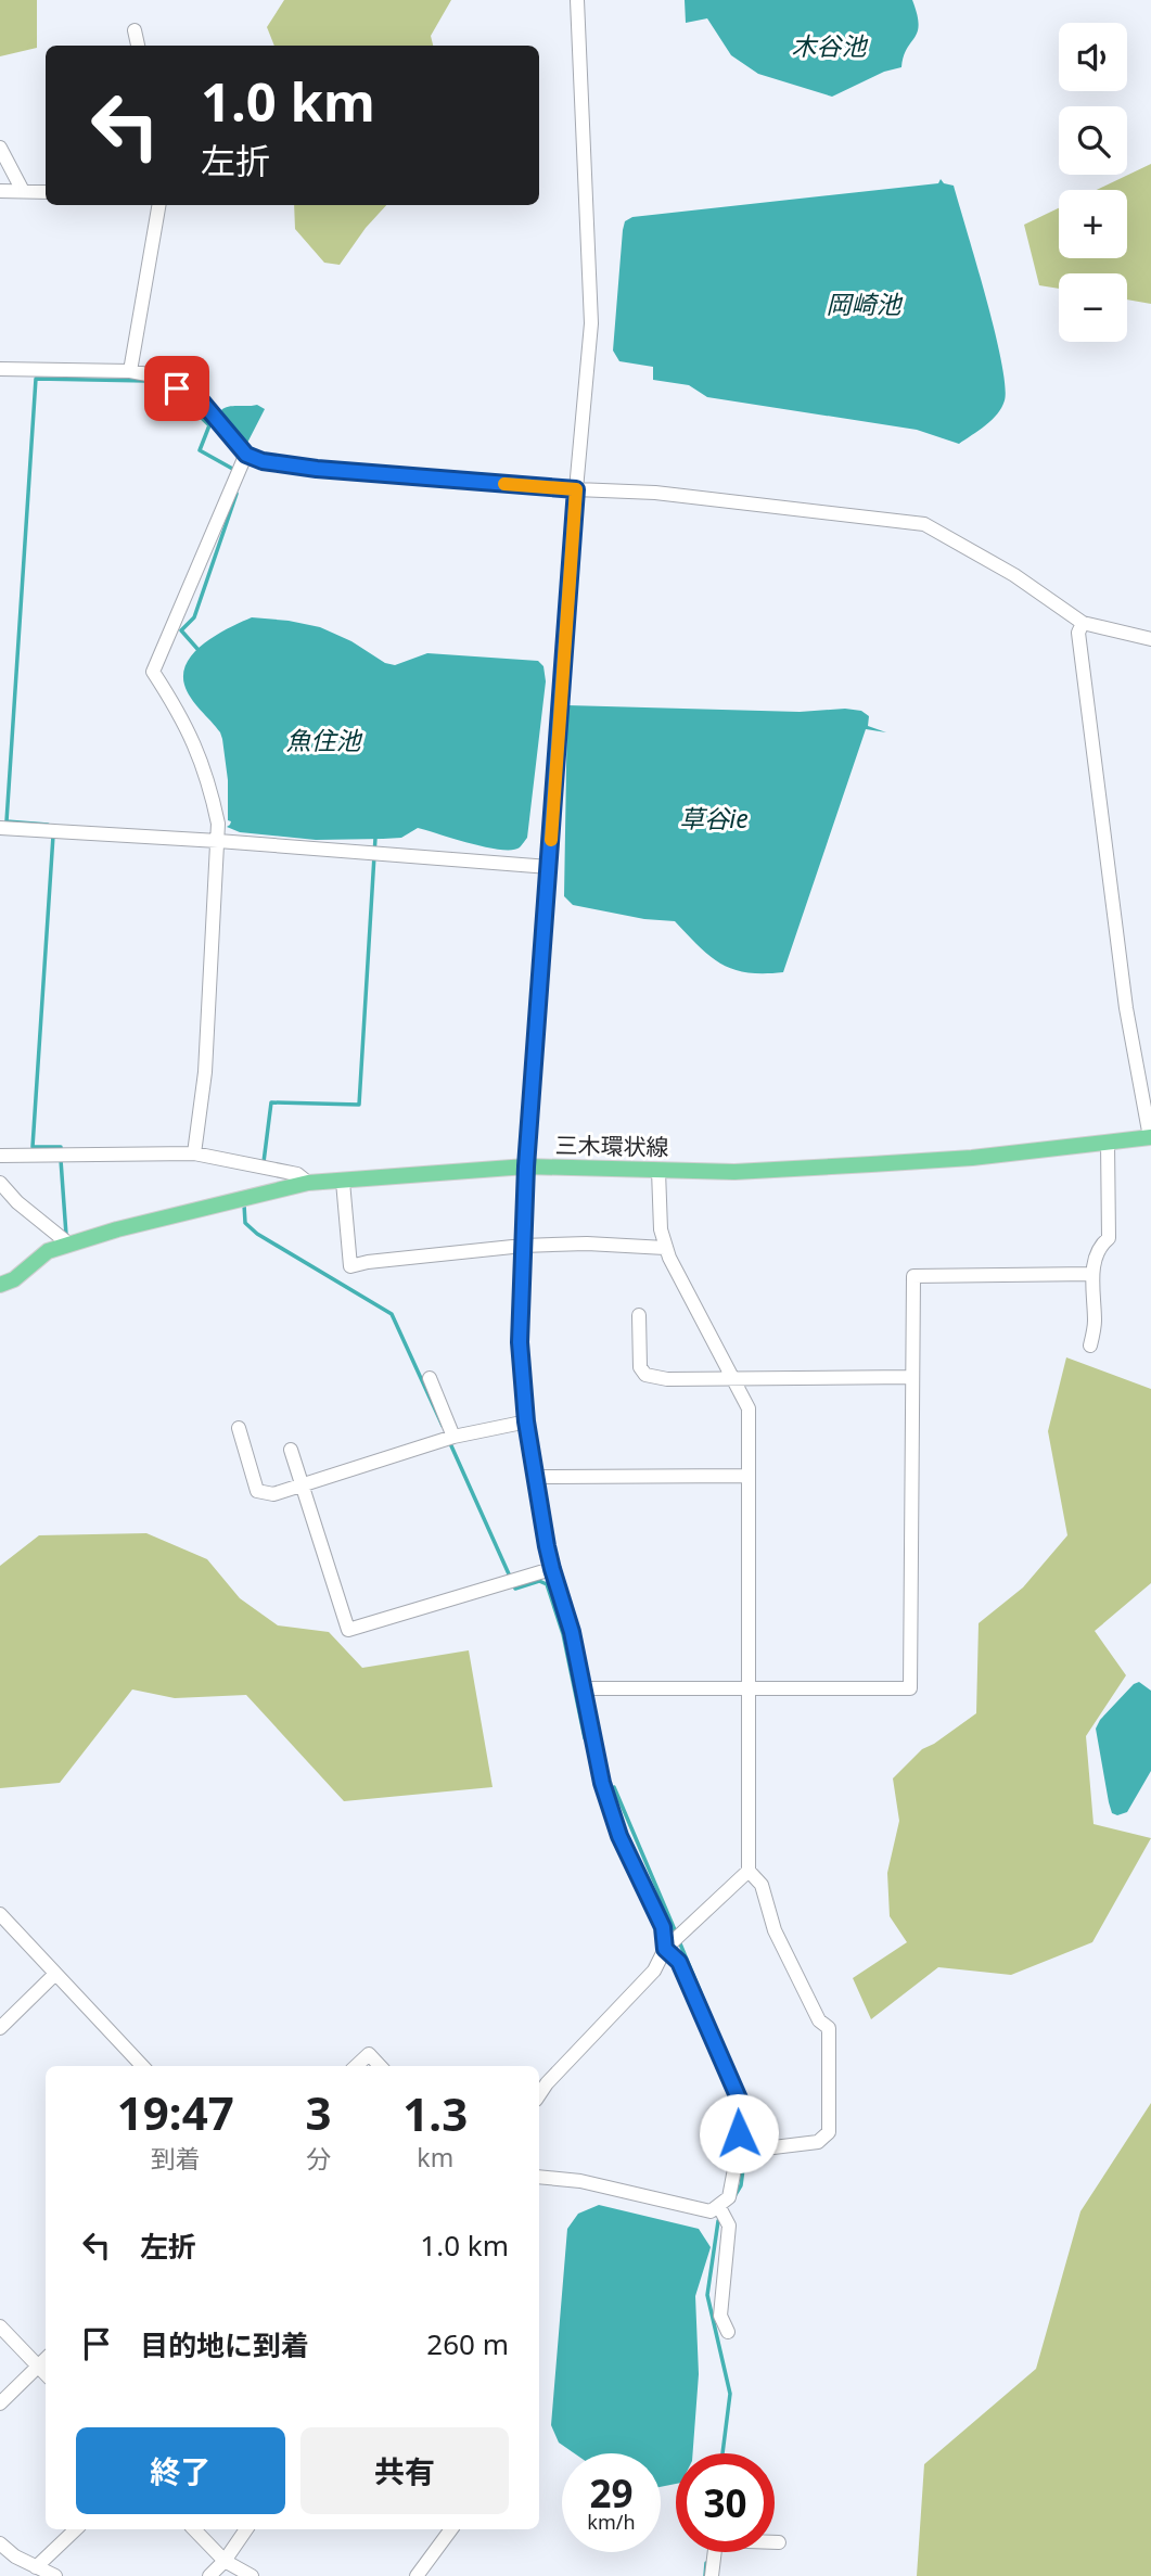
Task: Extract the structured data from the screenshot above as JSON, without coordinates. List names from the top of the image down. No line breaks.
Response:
{"streets":{"main road":["三木環状線"]},"water":["木谷池","岡崎池","魚住池","草谷ie"],"page":{"map_buttons":["+","−"],"turn":["1.0 km","左折"],"eta":["19:47","到着","3","分","1.3","km"],"list":[{"name":"左折","value":"1.0 km"},{"name":"目的地に到着","value":"260 m"}],"buttons":["終了","共有"],"speed":"29 km/h","limit":"30"}}
